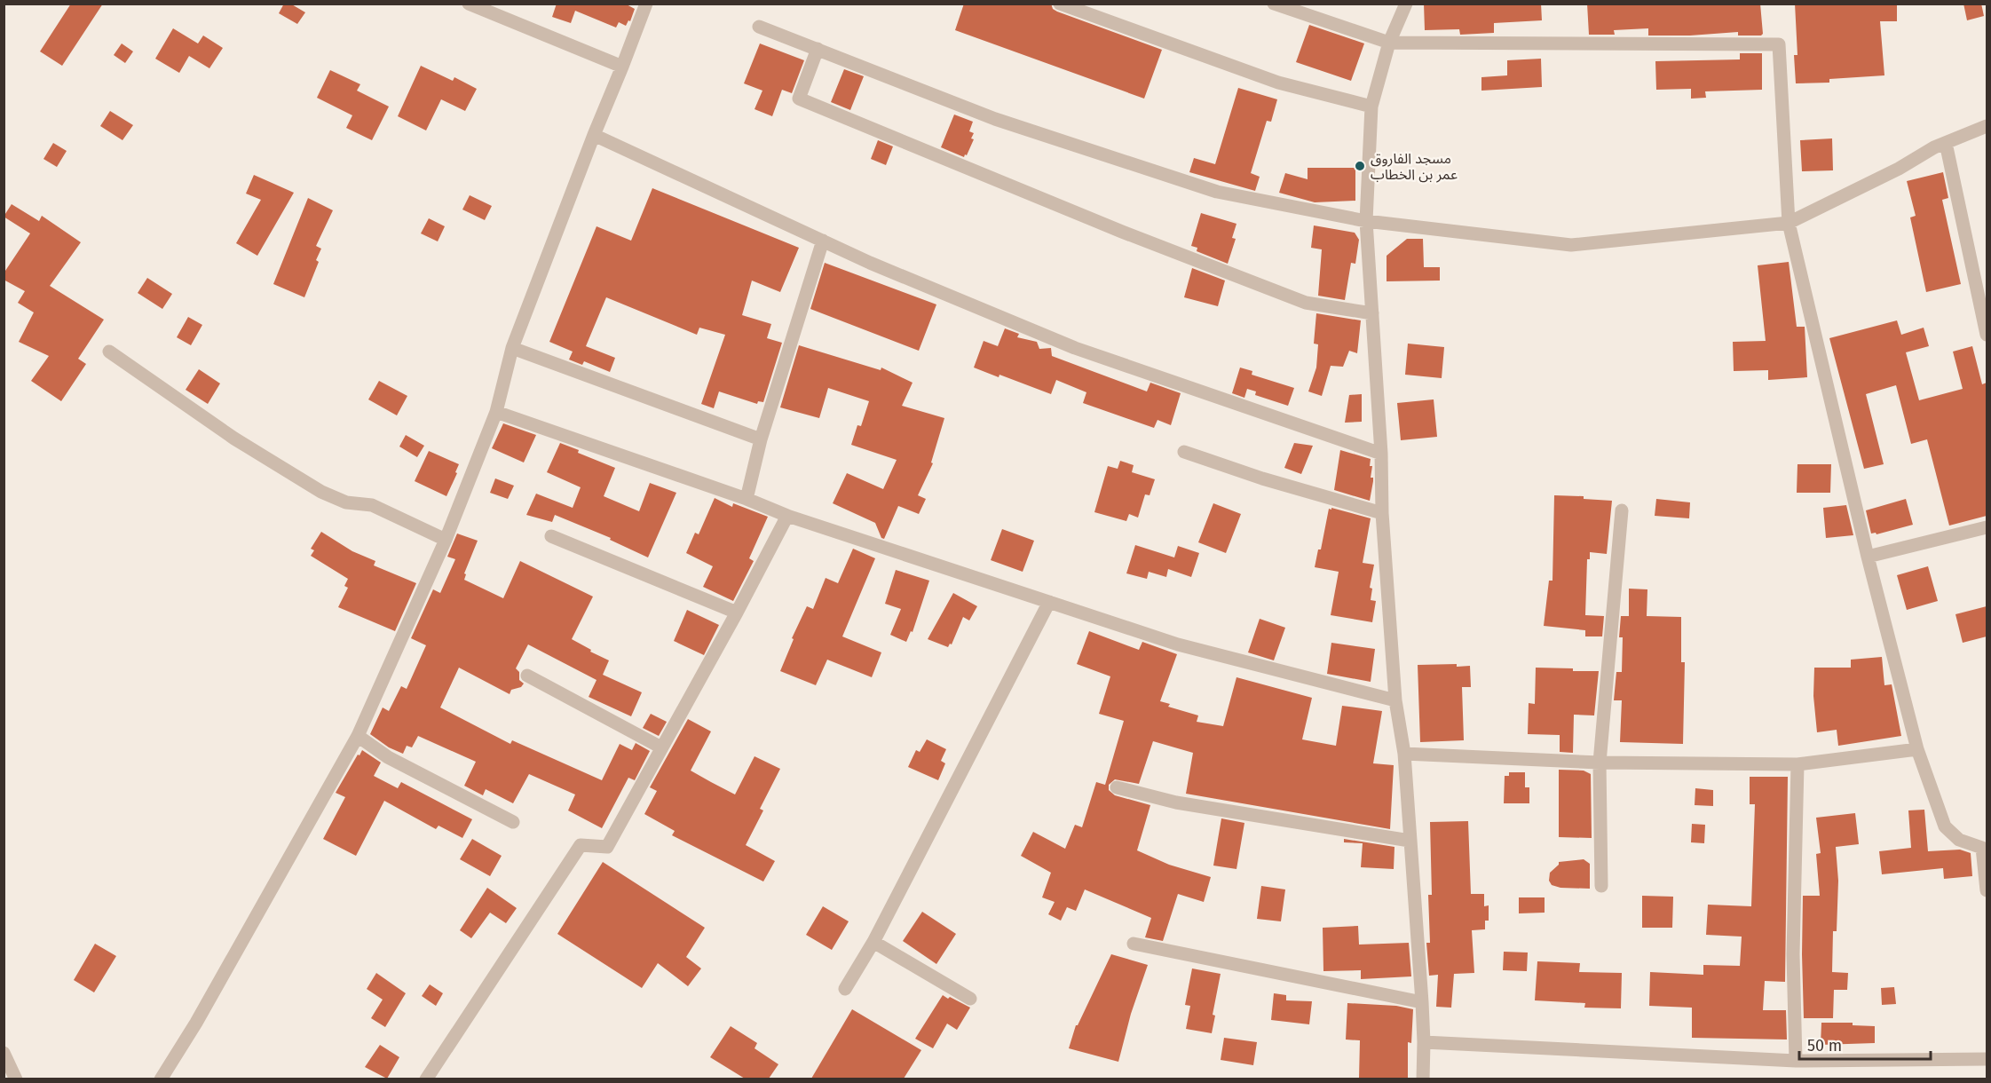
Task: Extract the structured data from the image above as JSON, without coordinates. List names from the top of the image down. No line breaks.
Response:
{"places":["مسجد الفاروق عمر بن الخطاب"],"scale_bar":"50 m"}
